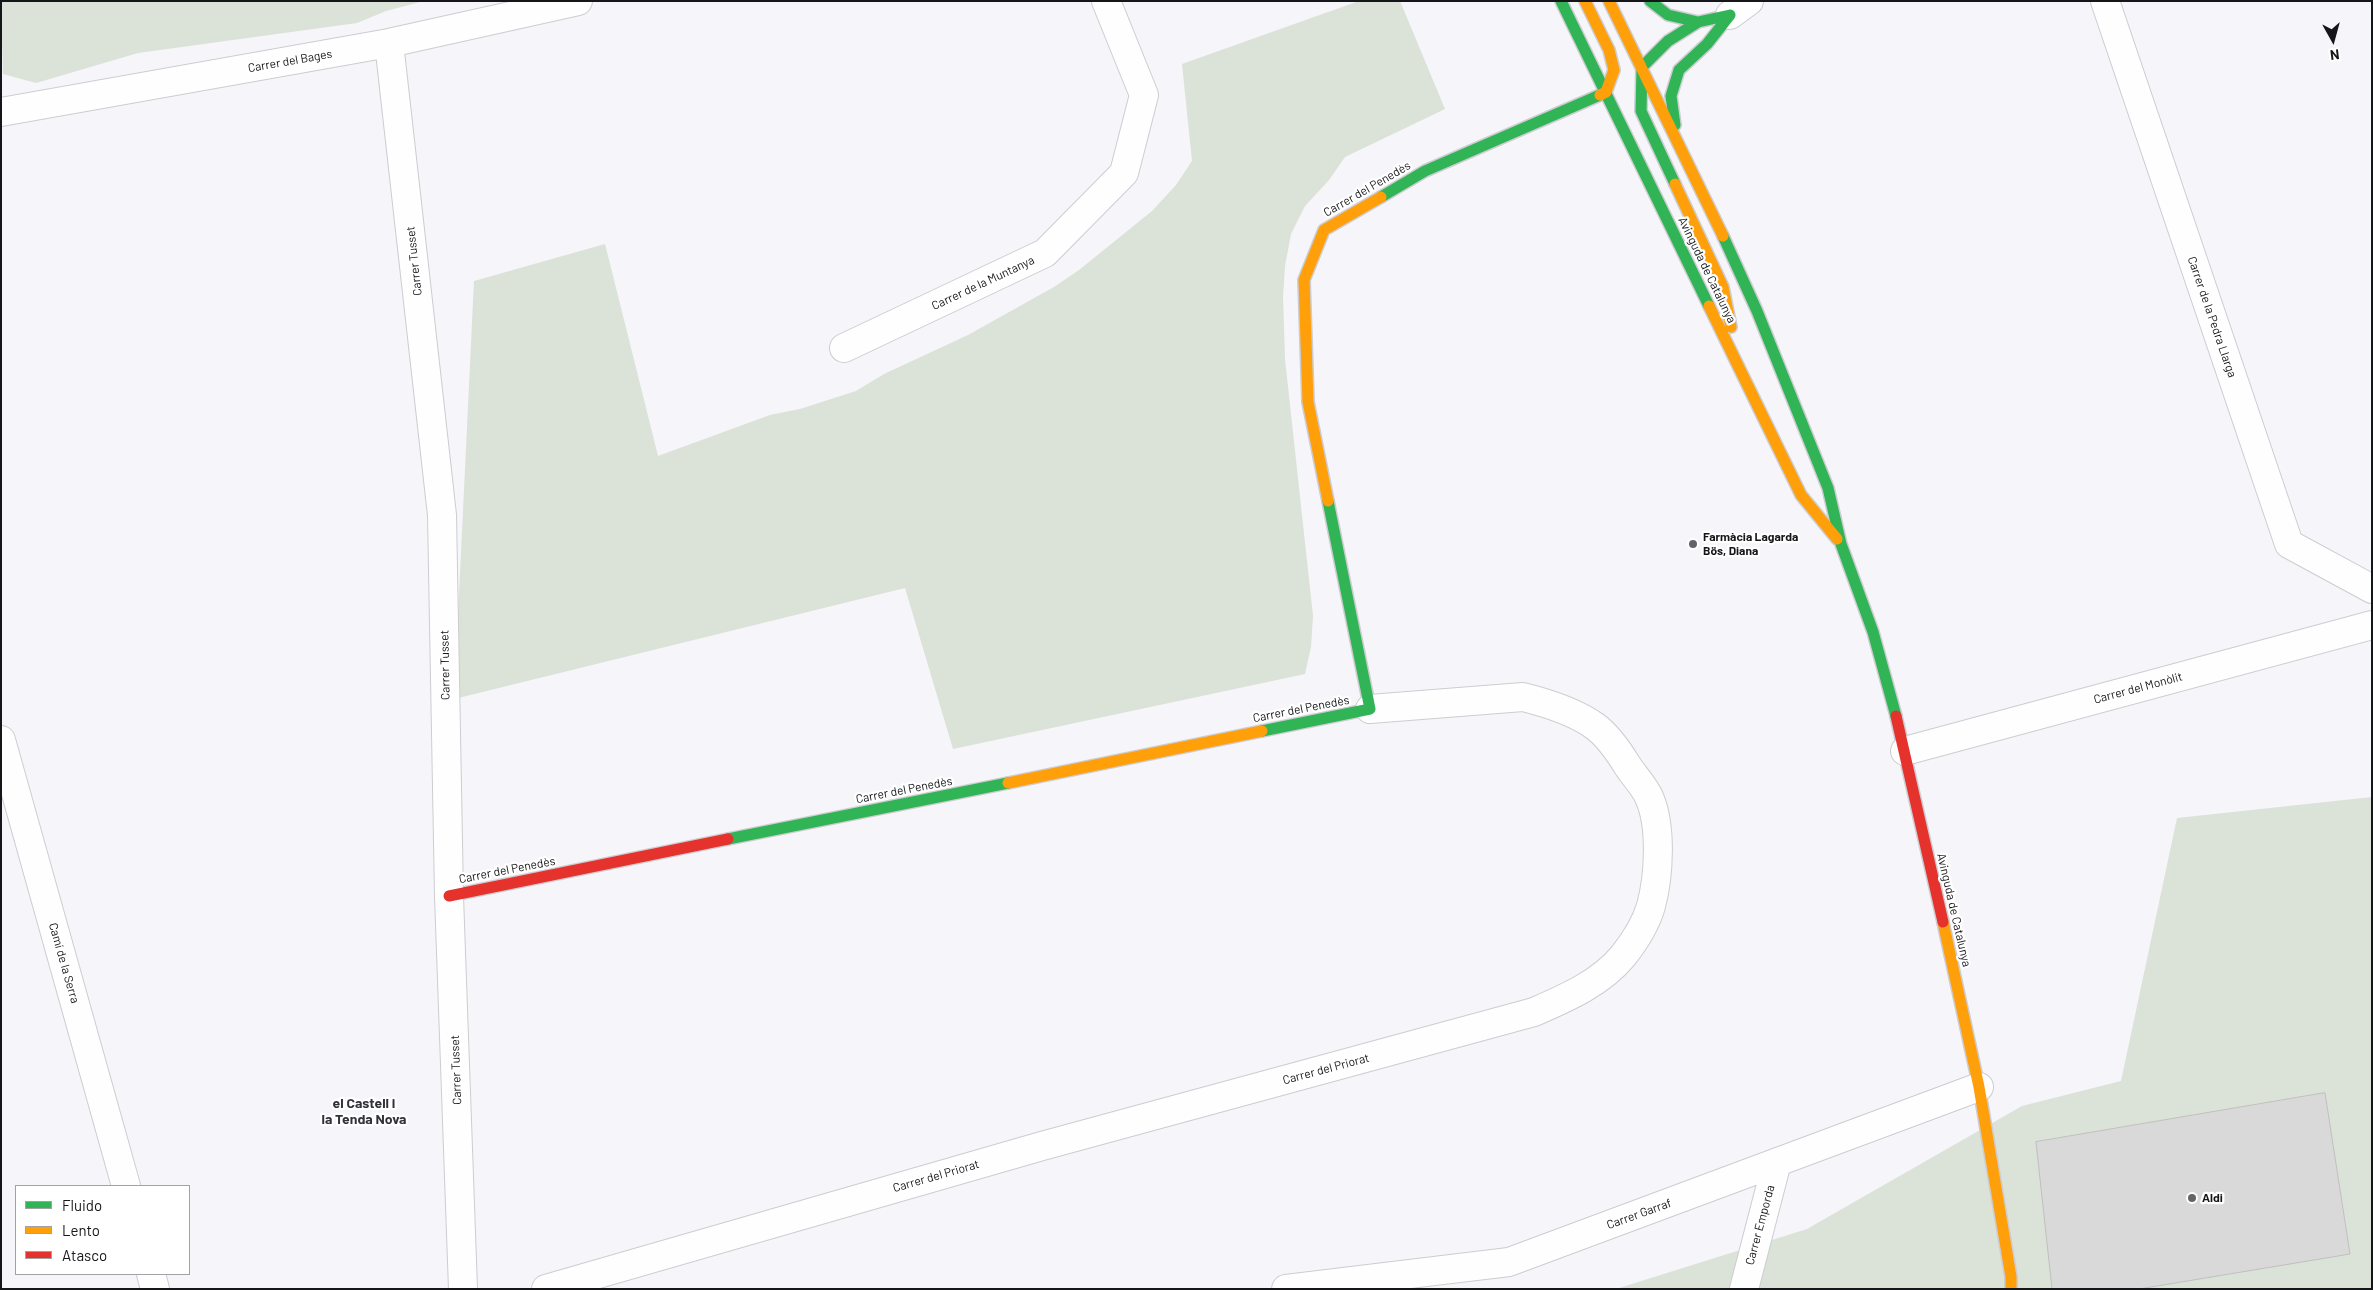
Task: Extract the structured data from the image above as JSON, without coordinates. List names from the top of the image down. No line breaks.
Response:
{"streets":{"street":["Carrer del Bages","Carrer del Penedès","Carrer Tusset","Avinguda de Catalunya","Carrer de la Muntanya","Carrer de la Pedra Llarga","Carrer del Monòlit","Camí de la Serra","Carrer del Priorat","Carrer Garraf","Carrer Emporda"]},"crossings":[["Carrer del Bages","Carrer Tusset"],["Carrer del Penedès","Carrer Tusset"],["Carrer del Penedès","Avinguda de Catalunya"],["Carrer del Penedès","Carrer del Priorat"],["Avinguda de Catalunya","Carrer del Monòlit"],["Avinguda de Catalunya","Carrer Garraf"],["Carrer Garraf","Carrer Emporda"]],"districts":["el Castell i la Tenda Nova"],"places":["Farmàcia Lagarda Bös, Diana","Aldi"],"legend":["Fluido","Lento","Atasco"],"north":"bottom"}
